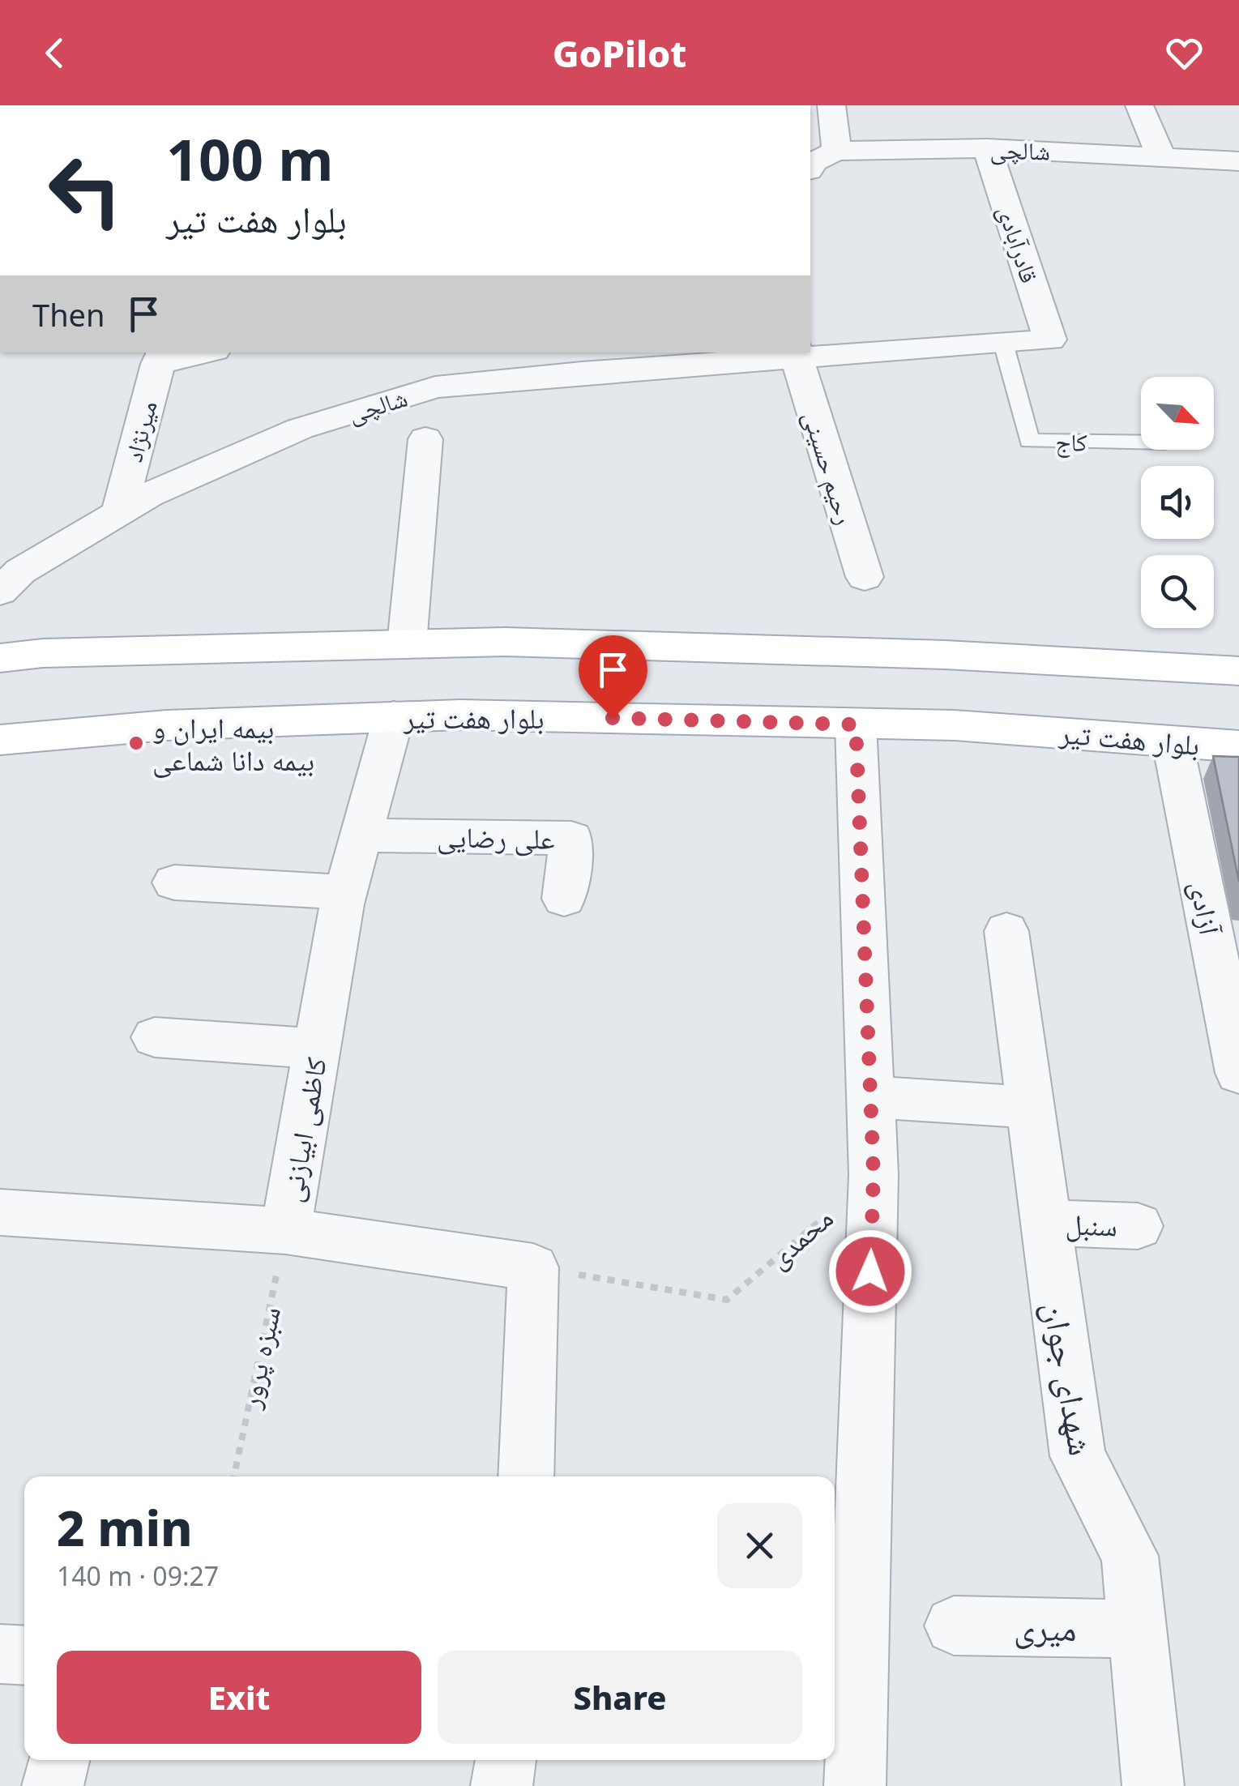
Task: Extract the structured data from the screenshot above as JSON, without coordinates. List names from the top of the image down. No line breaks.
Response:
{"streets":{"main road":["بلوار هفت تیر"],"street":["شالچی","قادرآبادی","میرنژاد","رحیم حسینی","علی رضایی","آزادی","کاظمی ابیازنی","سنبل","شهدای جوان","میری"],"lane":["کاج"],"path":["محمدی","سبزه پرور"]},"crossings":[["شالچی","قادرآبادی"],["شالچی","میرنژاد"],["شالچی","کاج"],["شالچی","رحیم حسینی"],["بلوار هفت تیر","آزادی"],["بلوار هفت تیر","کاظمی ابیازنی"],["علی رضایی","کاظمی ابیازنی"],["کاظمی ابیازنی","محمدی"],["کاظمی ابیازنی","سبزه پرور"],["سنبل","شهدای جوان"],["شهدای جوان","میری"]],"places":["بیمه ایران و بیمه دانا شماعی"],"north":"bottom right","page":{"header":"GoPilot","turn":["100 m","بلوار هفت تیر"],"then":"Then","heading":["2 min","140 m · 09:27"],"buttons":["Exit","Share"]}}
